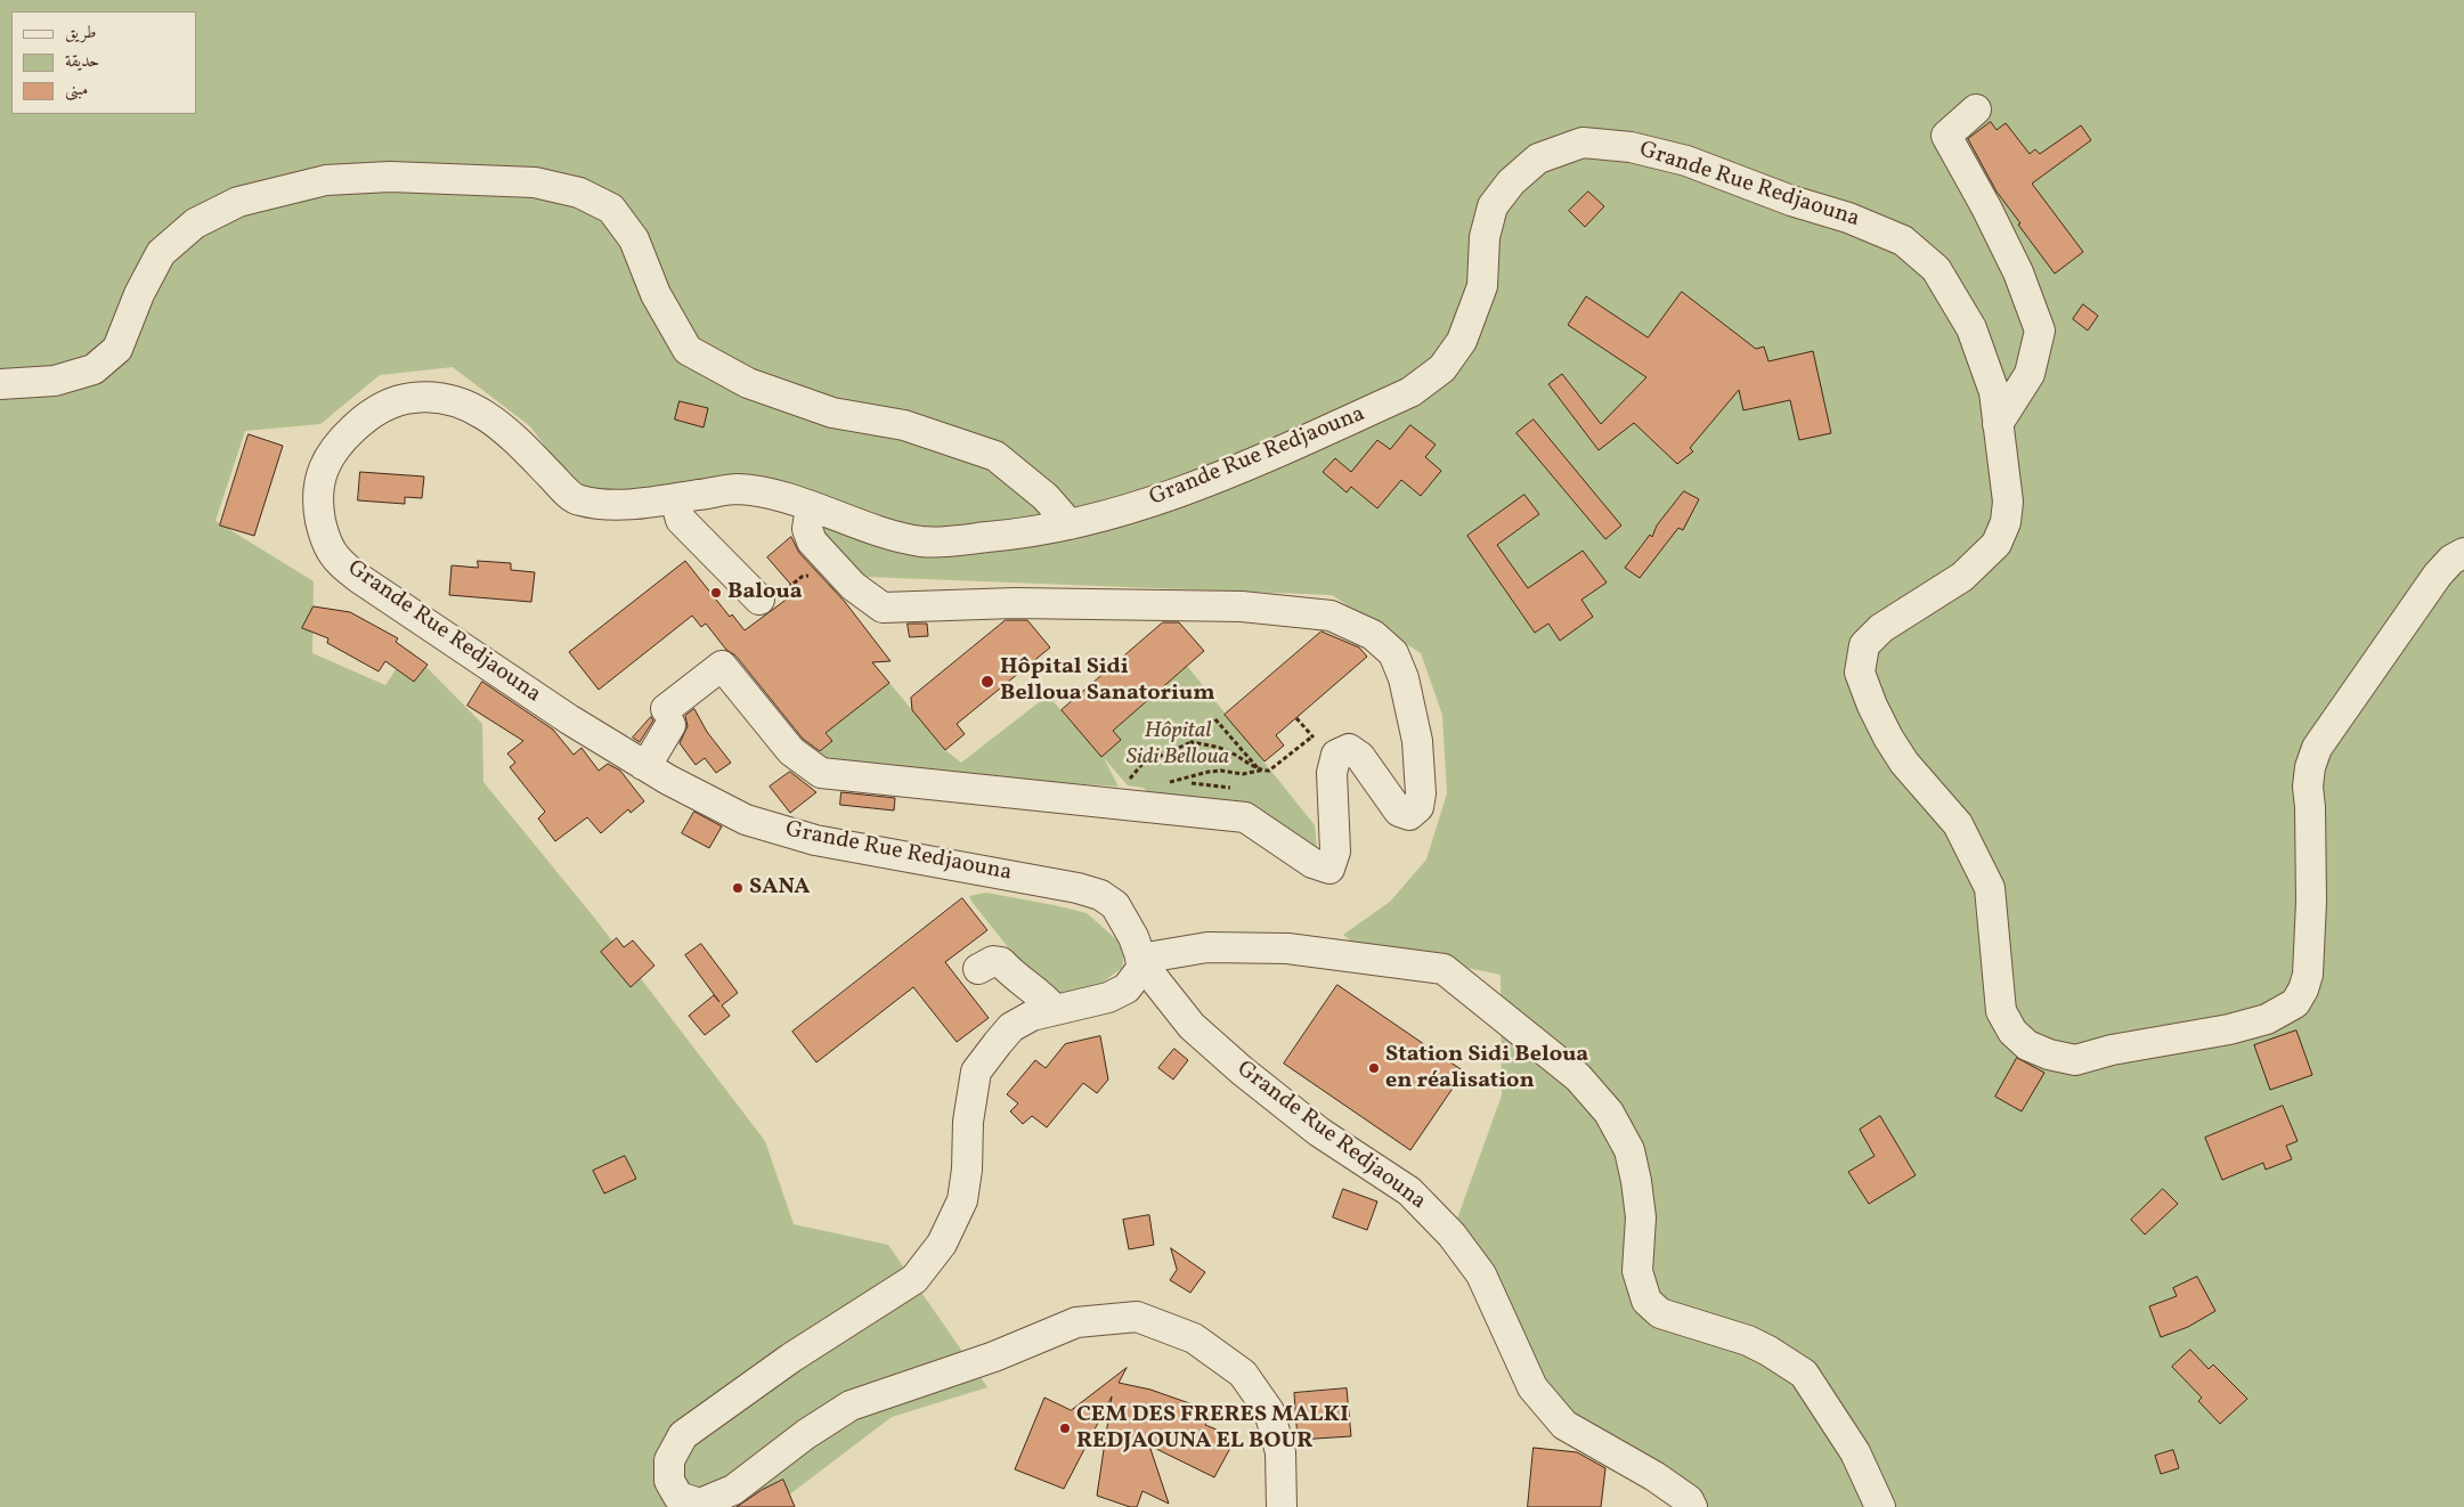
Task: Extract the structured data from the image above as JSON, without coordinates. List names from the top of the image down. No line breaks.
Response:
{"streets":{"street":["Grande Rue Redjaouna"]},"parks":["Hôpital Sidi Belloua"],"places":["Baloua","Hôpital Sidi Belloua Sanatorium","SANA","Station Sidi Beloua en réalisation","CEM DES FRERES MALKI REDJAOUNA EL BOUR"],"legend":["طريق","حديقة","مبنى"]}
